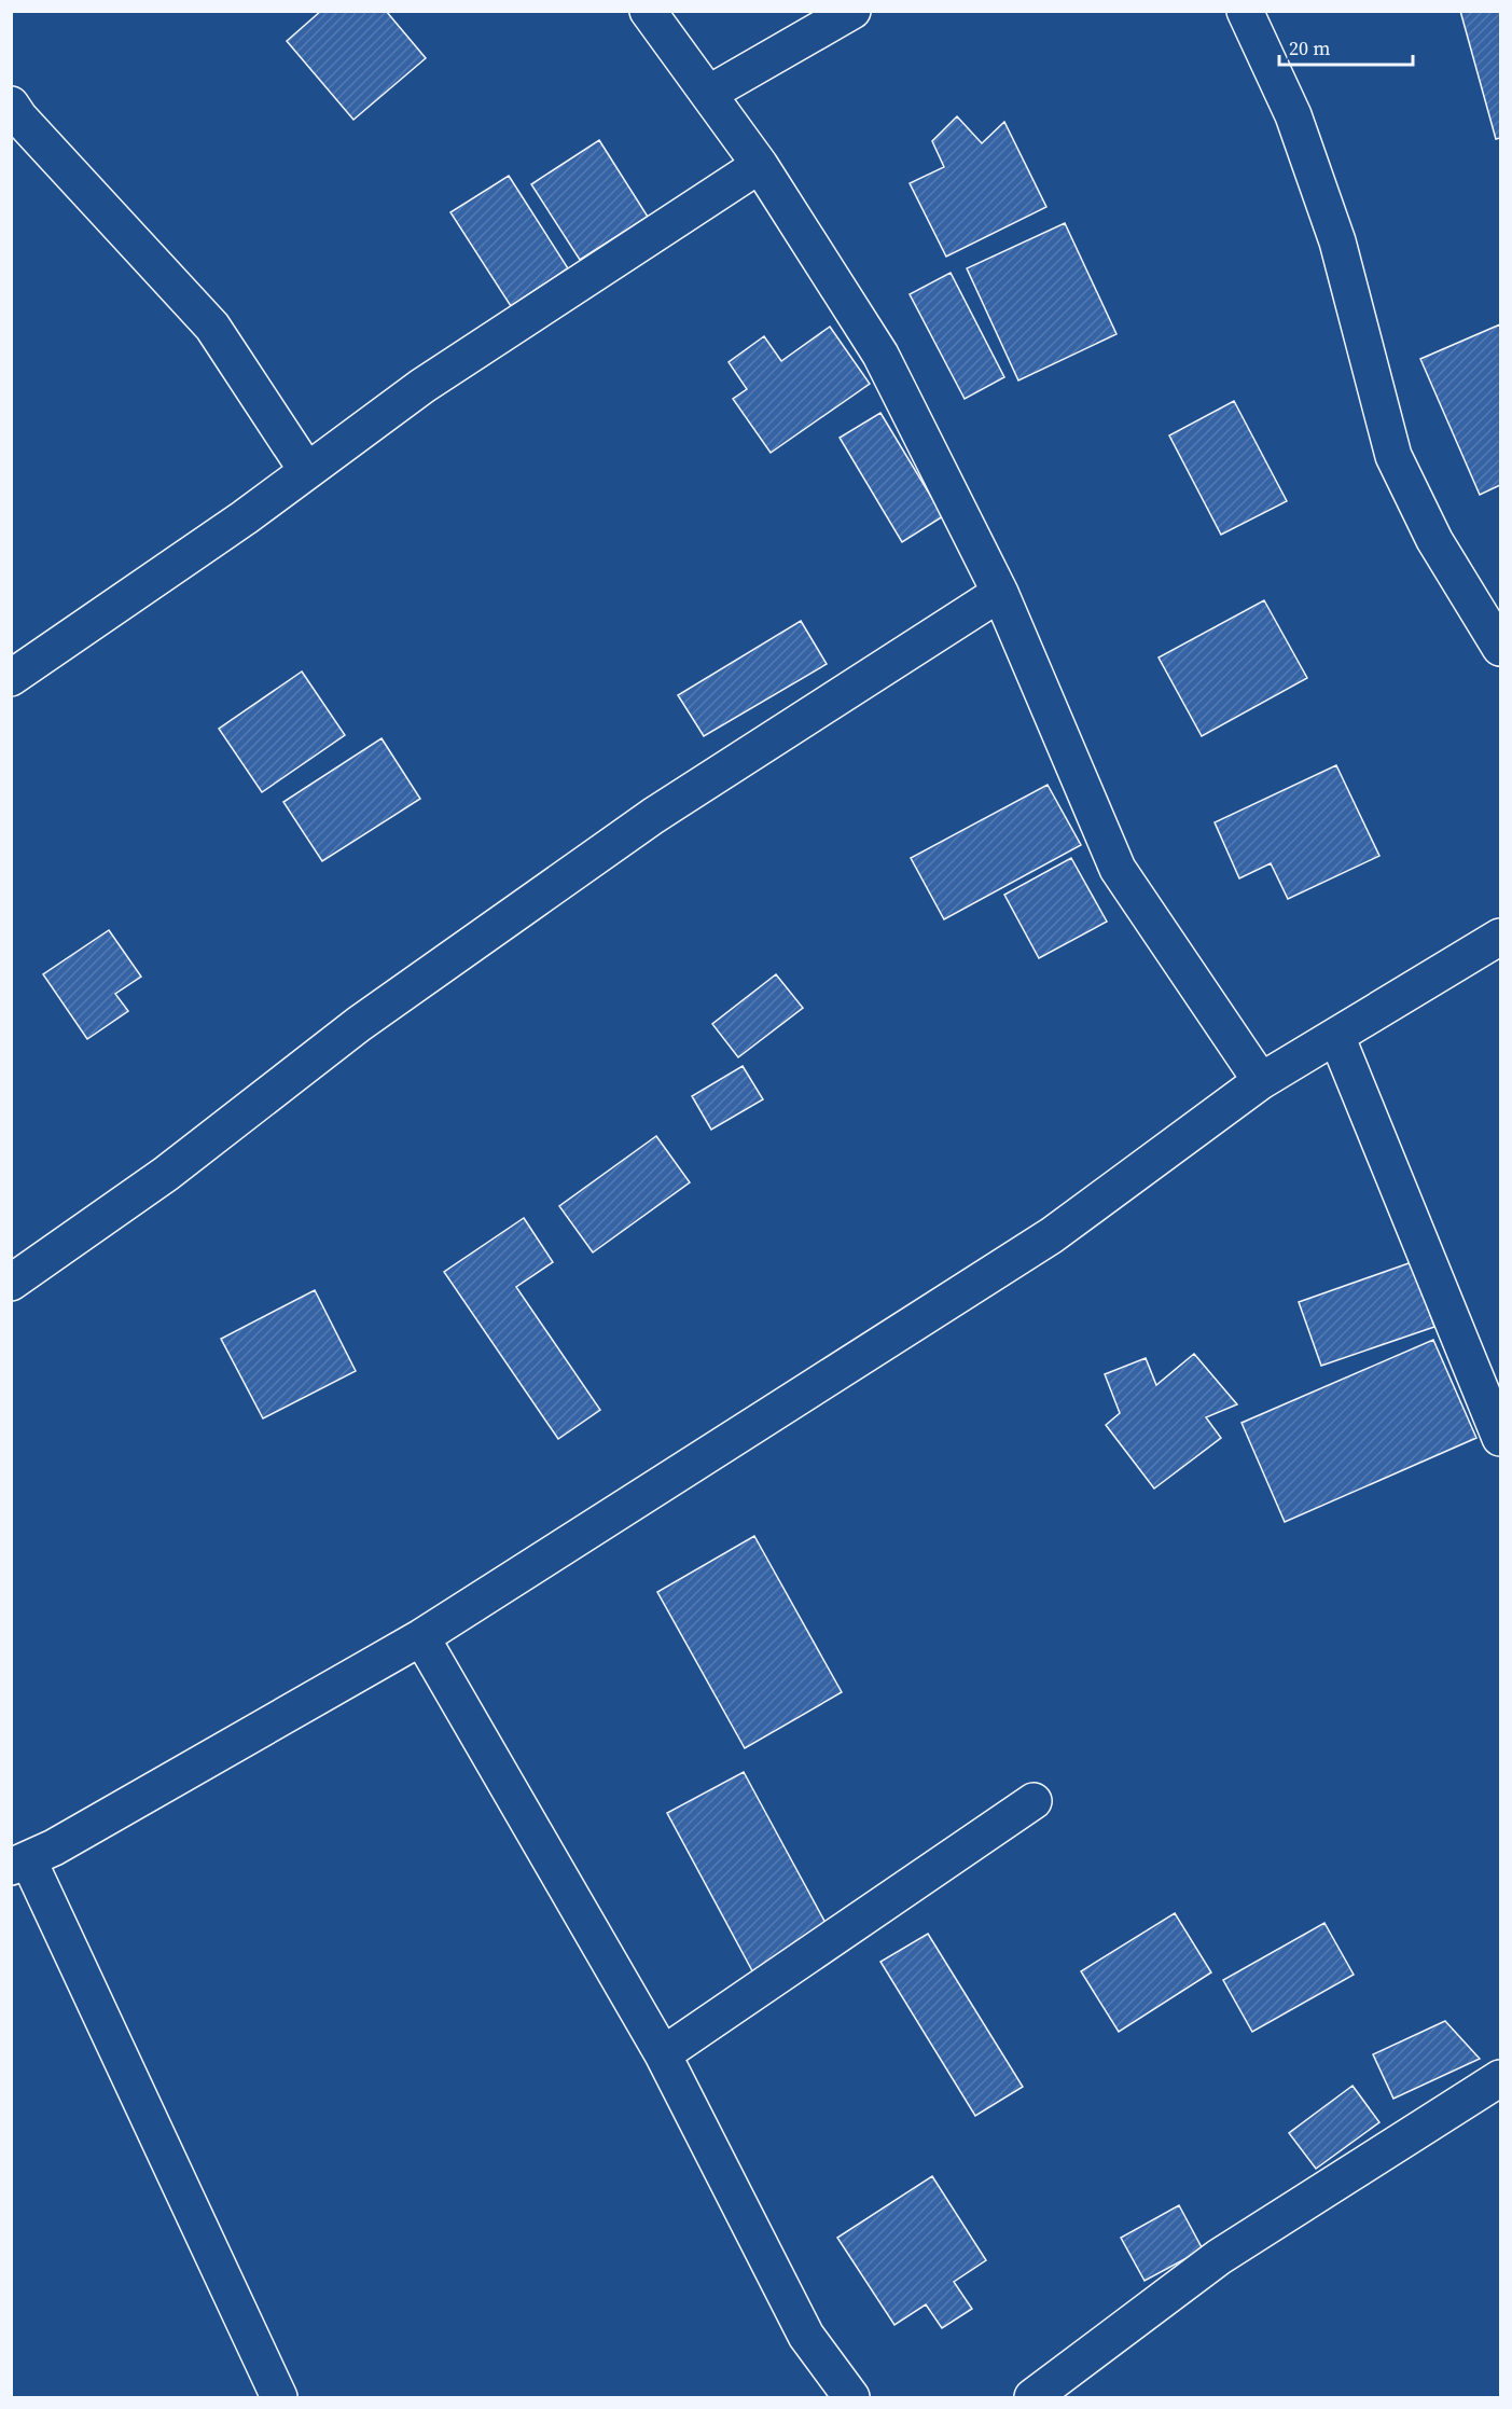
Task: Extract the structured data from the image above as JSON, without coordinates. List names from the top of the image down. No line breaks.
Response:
{"scale_bar":"20 m"}
